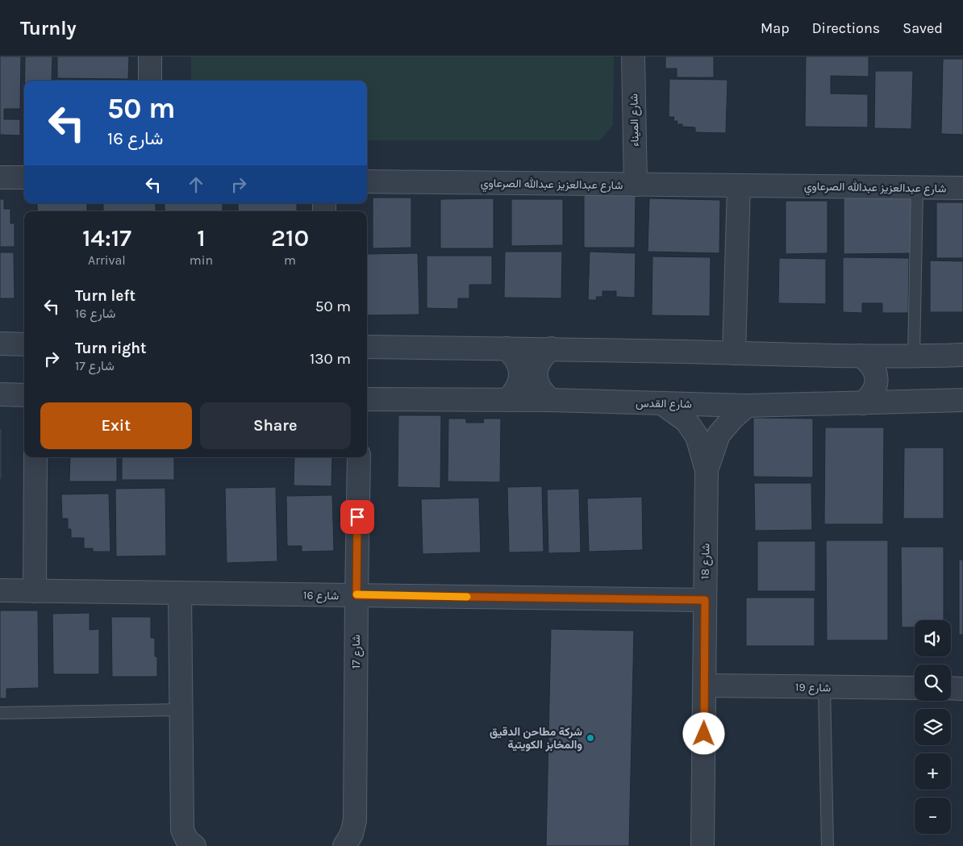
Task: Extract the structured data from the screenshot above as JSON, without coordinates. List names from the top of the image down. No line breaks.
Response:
{"streets":{"street":["شارع الميناء","شارع عبدالعزيز عبدالله الصرعاوي","شارع القدس","شارع 18","شارع 16","شارع 17","شارع 19"]},"crossings":[["شارع الميناء","شارع عبدالعزيز عبدالله الصرعاوي"],["شارع القدس","شارع 18"],["شارع 18","شارع 16"],["شارع 18","شارع 19"],["شارع 16","شارع 17"]],"places":["شركة مطاحن الدقيق والمخابز الكويتية"],"page":{"header":"Turnly","nav":["Map","Directions","Saved"],"turn":["50 m","شارع 16"],"eta":["14:17","Arrival","1","min","210","m"],"list":[{"name":"Turn left","note":"شارع 16","value":"50 m"},{"name":"Turn right","note":"شارع 17","value":"130 m"}],"buttons":["Exit","Share"],"map_buttons":["+","−"]}}
